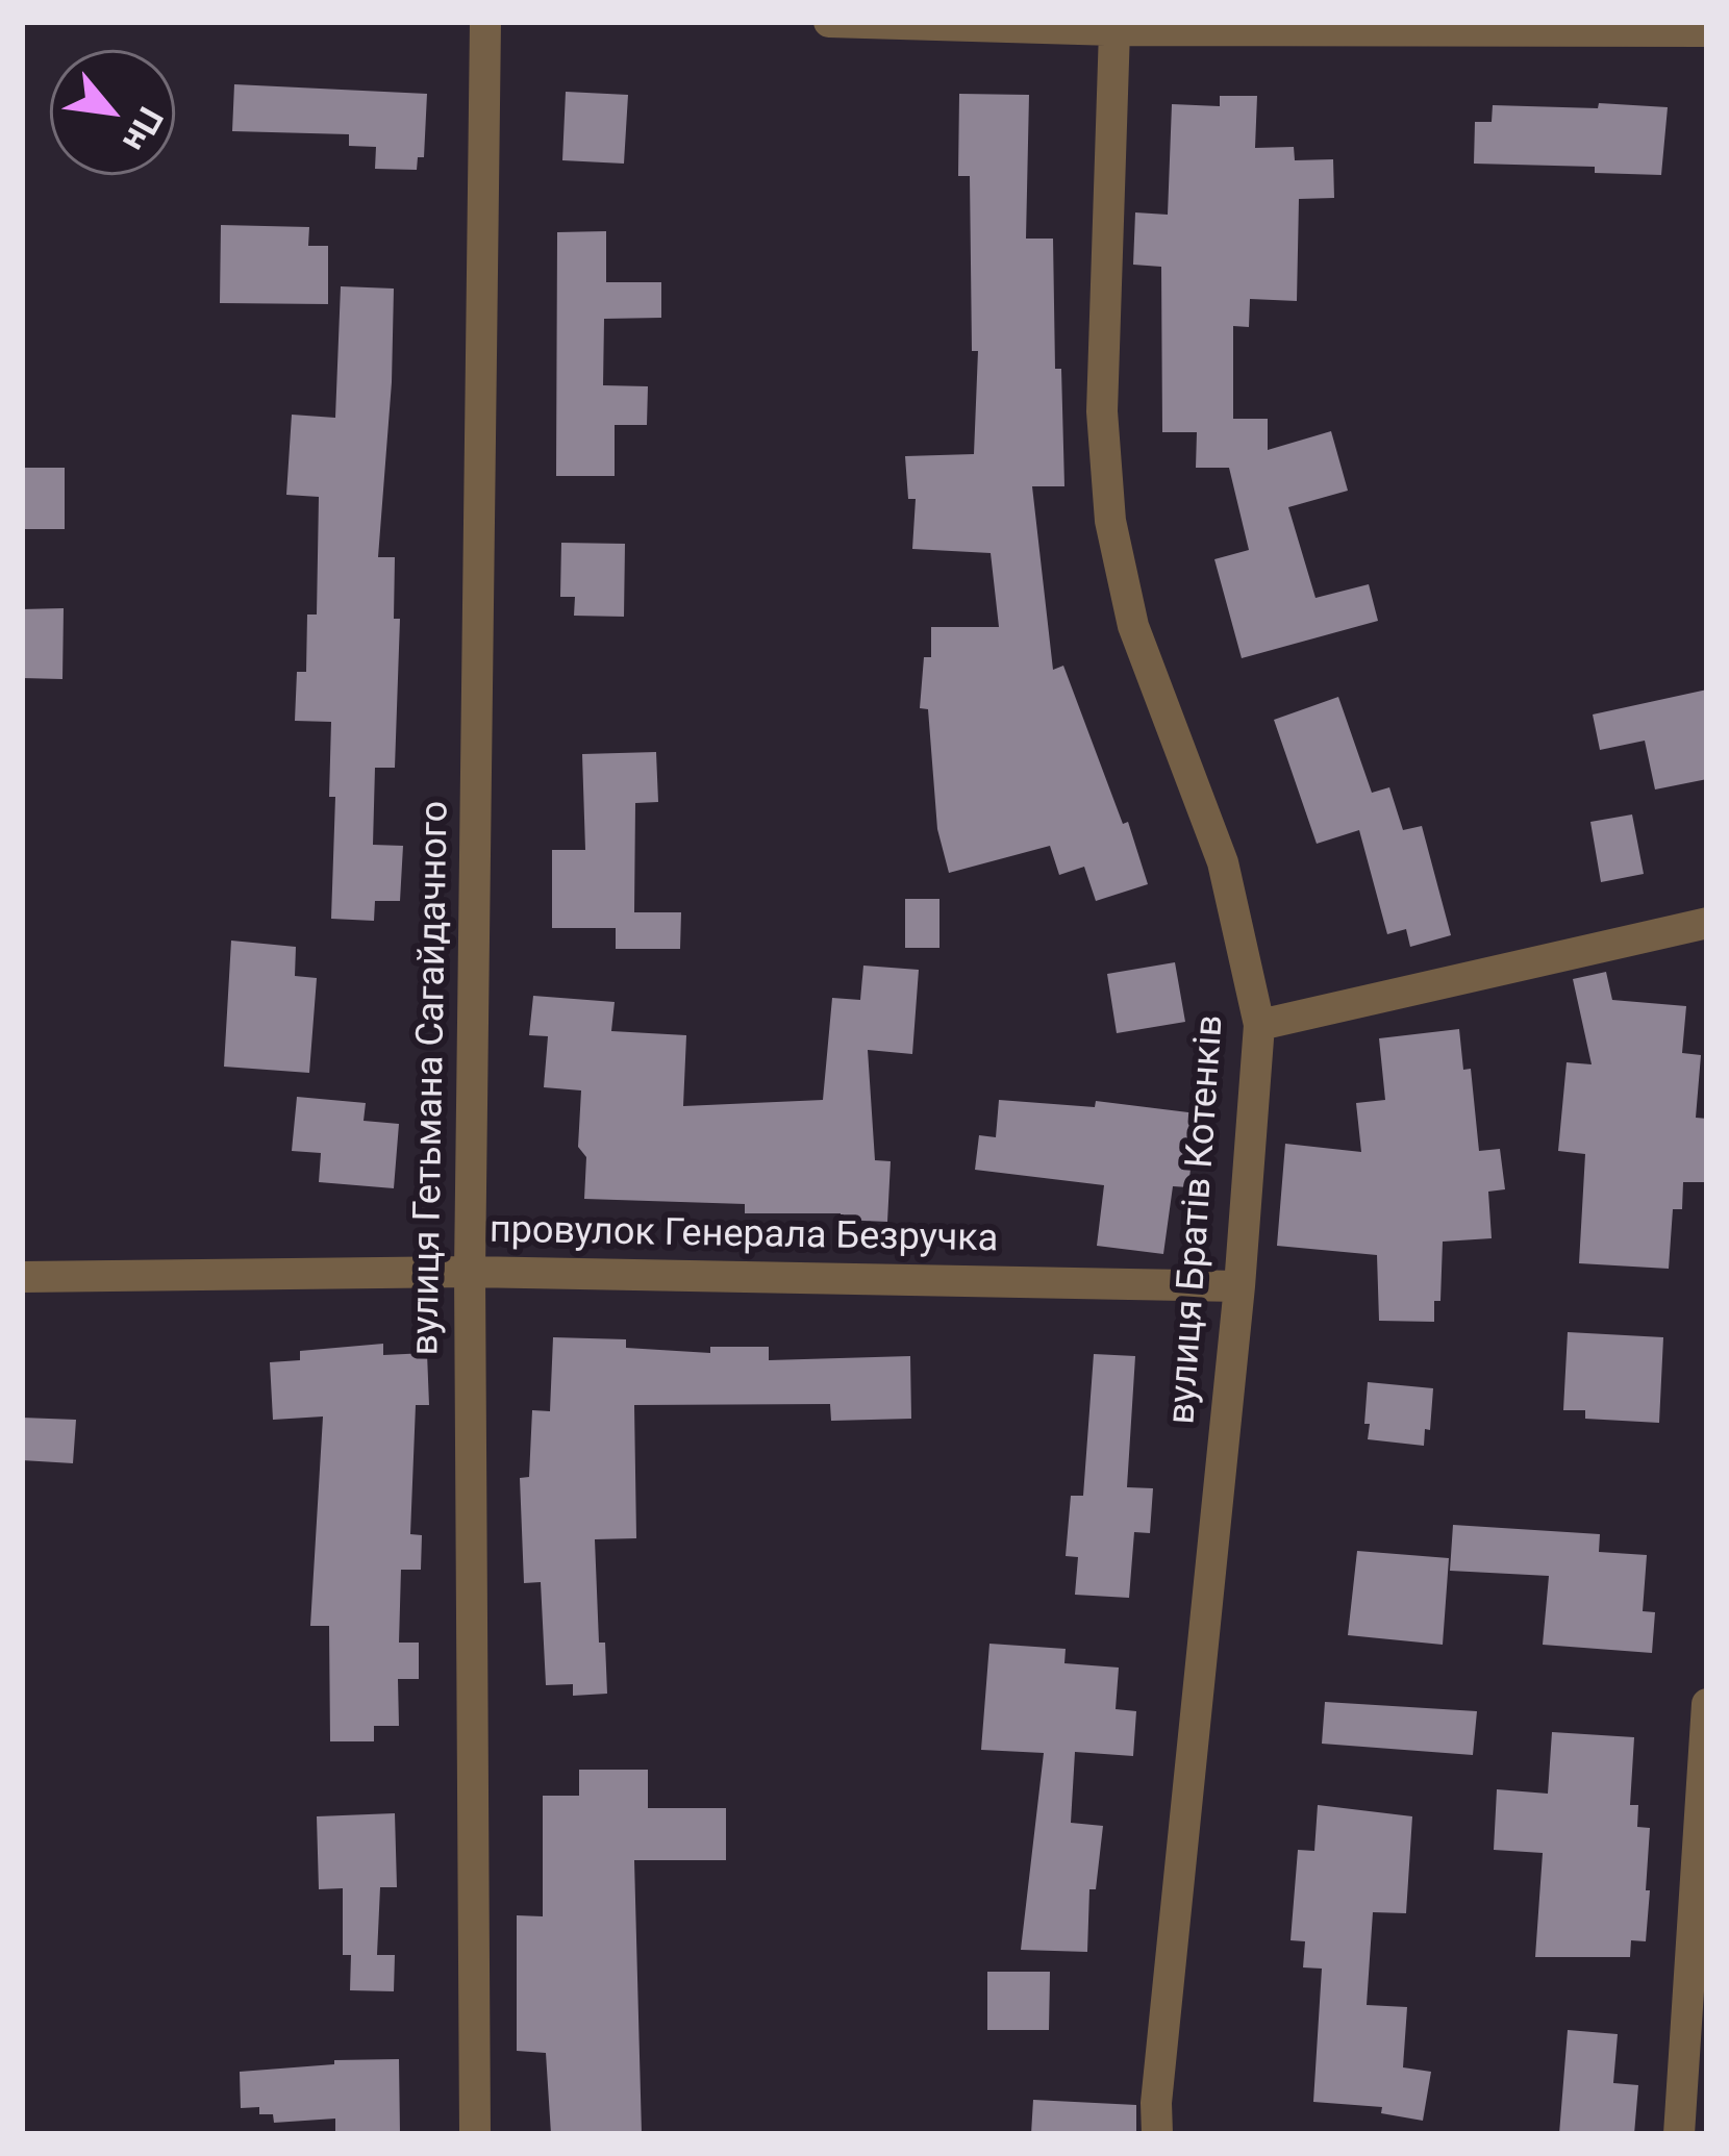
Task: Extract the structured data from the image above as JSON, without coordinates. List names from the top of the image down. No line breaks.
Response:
{"streets":{"street":["вулиця Гетьмана Сагайдачного","вулиця Братів Котенків","провулок Генерала Безручка"]},"crossings":[["вулиця Гетьмана Сагайдачного","провулок Генерала Безручка"],["вулиця Братів Котенків","провулок Генерала Безручка"]],"north":"bottom right"}
